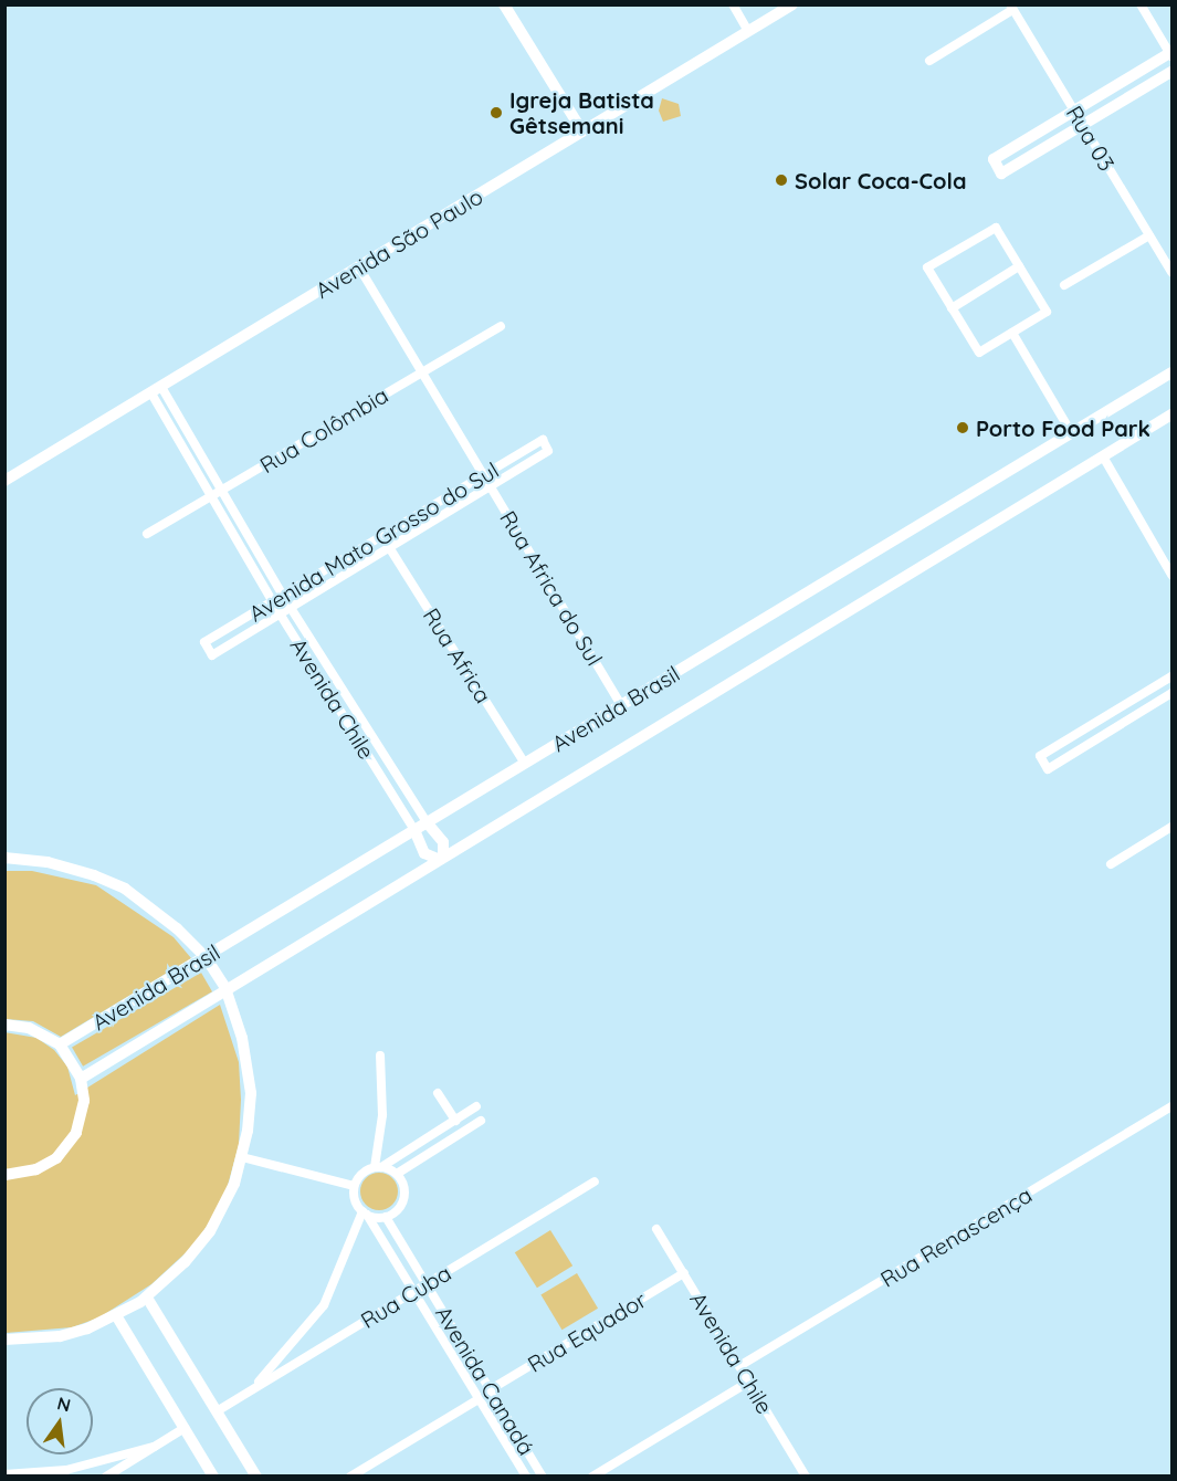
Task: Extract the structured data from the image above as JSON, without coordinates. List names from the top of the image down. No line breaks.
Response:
{"streets":{"main road":["Avenida São Paulo","Avenida Brasil"],"street":["Rua 03","Rua Colômbia","Avenida Mato Grosso do Sul","Rua Africa do Sul","Rua Africa","Avenida Chile","Rua Renascença","Rua Cuba","Rua Equador","Avenida Canadá"]},"crossings":[["Avenida São Paulo","Rua Africa do Sul"],["Avenida São Paulo","Avenida Chile"],["Rua Colômbia","Rua Africa do Sul"],["Rua Colômbia","Avenida Chile"],["Avenida Mato Grosso do Sul","Rua Africa do Sul"],["Avenida Mato Grosso do Sul","Rua Africa"],["Avenida Mato Grosso do Sul","Avenida Chile"],["Rua Africa do Sul","Avenida Brasil"],["Rua Africa","Avenida Brasil"],["Avenida Chile","Avenida Brasil"],["Avenida Chile","Rua Renascença"],["Avenida Chile","Rua Equador"],["Rua Cuba","Avenida Canadá"],["Rua Equador","Avenida Canadá"]],"places":["Igreja Batista Gêtsemani","Solar Coca-Cola","Porto Food Park"],"north":"top"}
